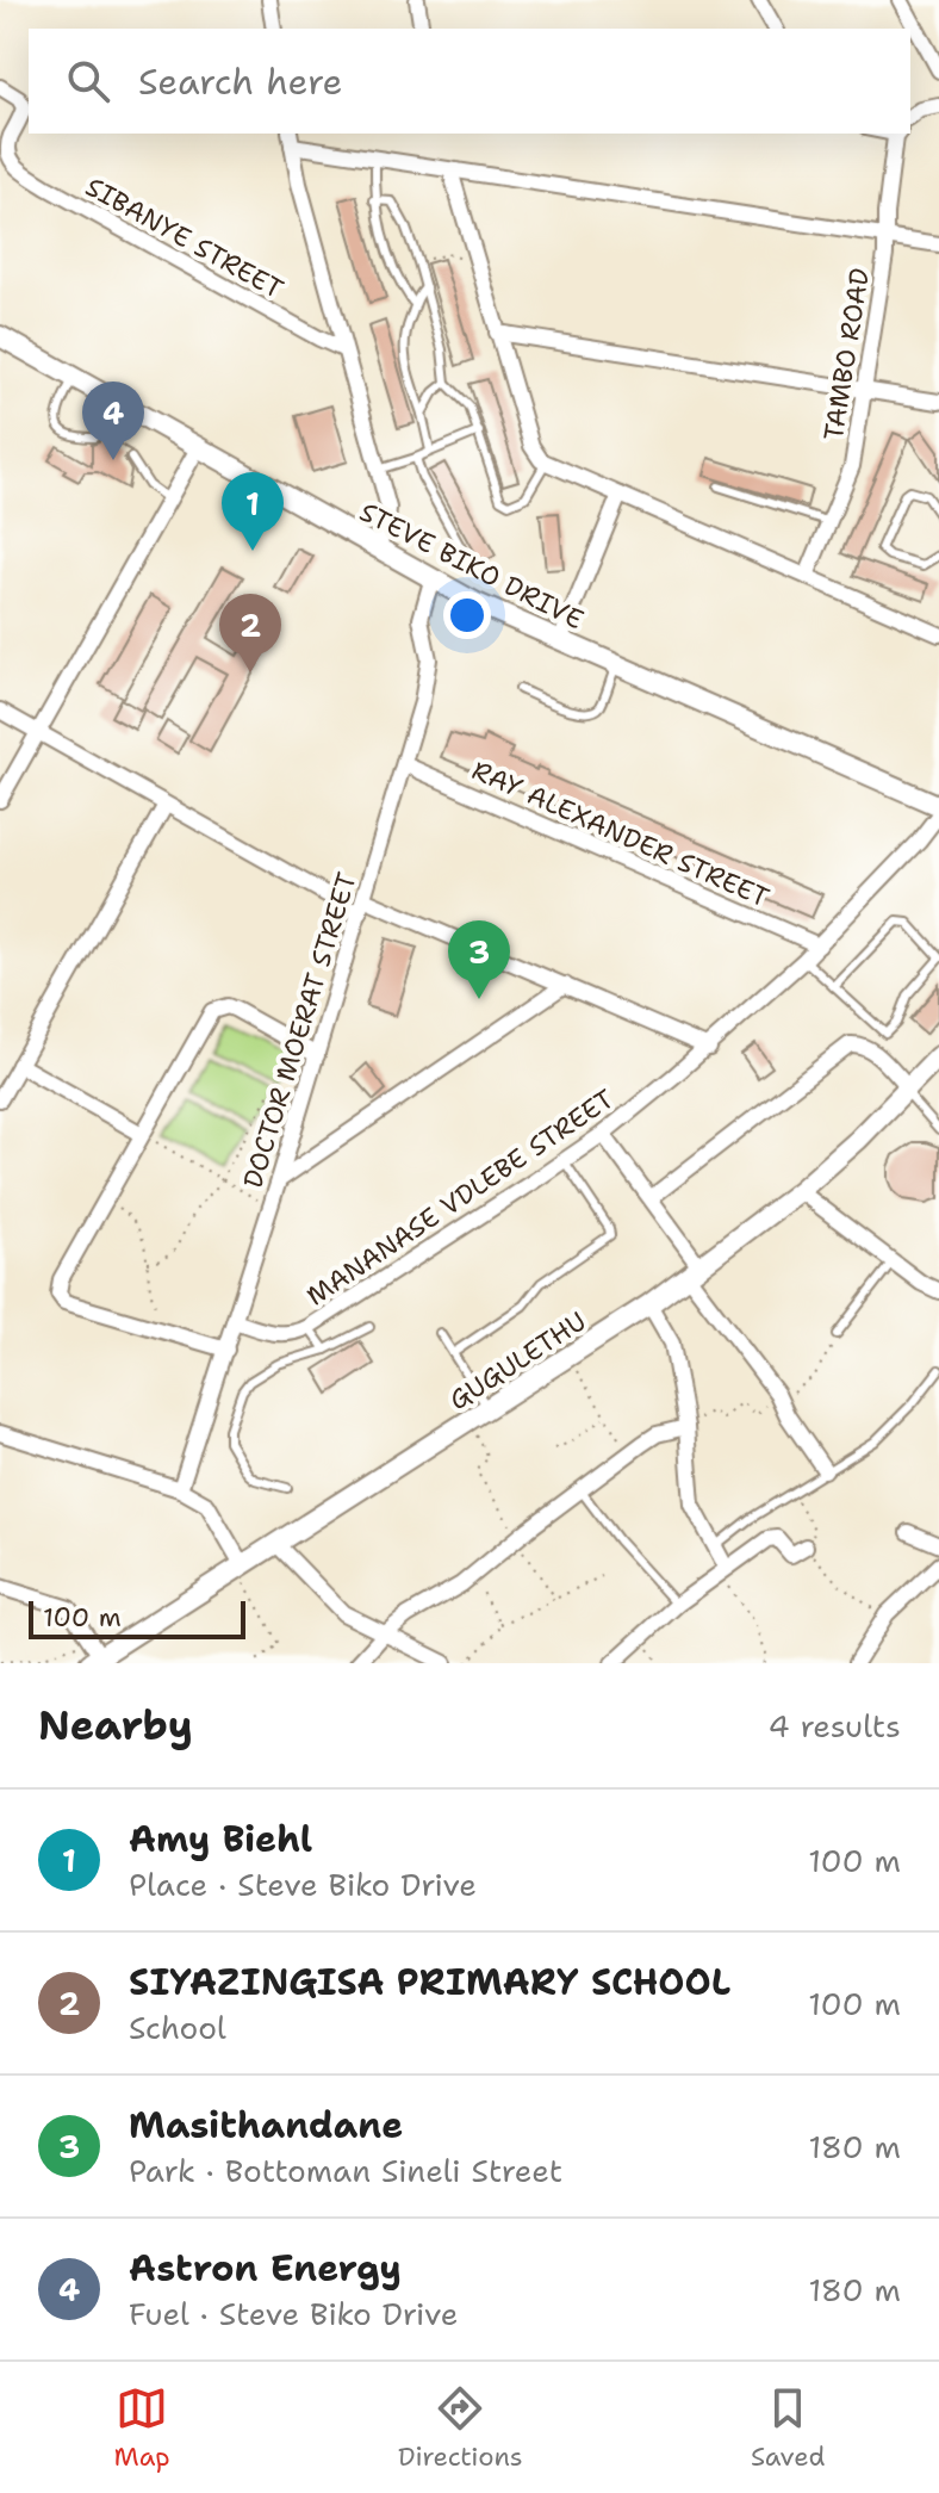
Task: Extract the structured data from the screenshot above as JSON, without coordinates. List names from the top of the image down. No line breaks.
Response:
{"streets":{"main road":["STEVE BIKO DRIVE","GUGULETHU"],"street":["SIBANYE STREET","TAMBO ROAD","RAY ALEXANDER STREET","DOCTOR MOERAT STREET","MANANASE VDLEBE STREET"]},"crossings":[["STEVE BIKO DRIVE","DOCTOR MOERAT STREET"],["RAY ALEXANDER STREET","DOCTOR MOERAT STREET"],["RAY ALEXANDER STREET","MANANASE VDLEBE STREET"],["DOCTOR MOERAT STREET","MANANASE VDLEBE STREET"]],"scale_bar":"100 m","page":{"search":"Search here","pins":["4","1","2","3"],"scale":"100 m","heading":["Nearby","4 results"],"list":[{"mark":"1","name":"Amy Biehl","note":"Place · Steve Biko Drive","value":"100 m"},{"mark":"2","name":"SIYAZINGISA PRIMARY SCHOOL","note":"School","value":"100 m"},{"mark":"3","name":"Masithandane","note":"Park · Bottoman Sineli Street","value":"180 m"},{"mark":"4","name":"Astron Energy","note":"Fuel · Steve Biko Drive","value":"180 m"}],"nav":["Map","Directions","Saved"]}}
